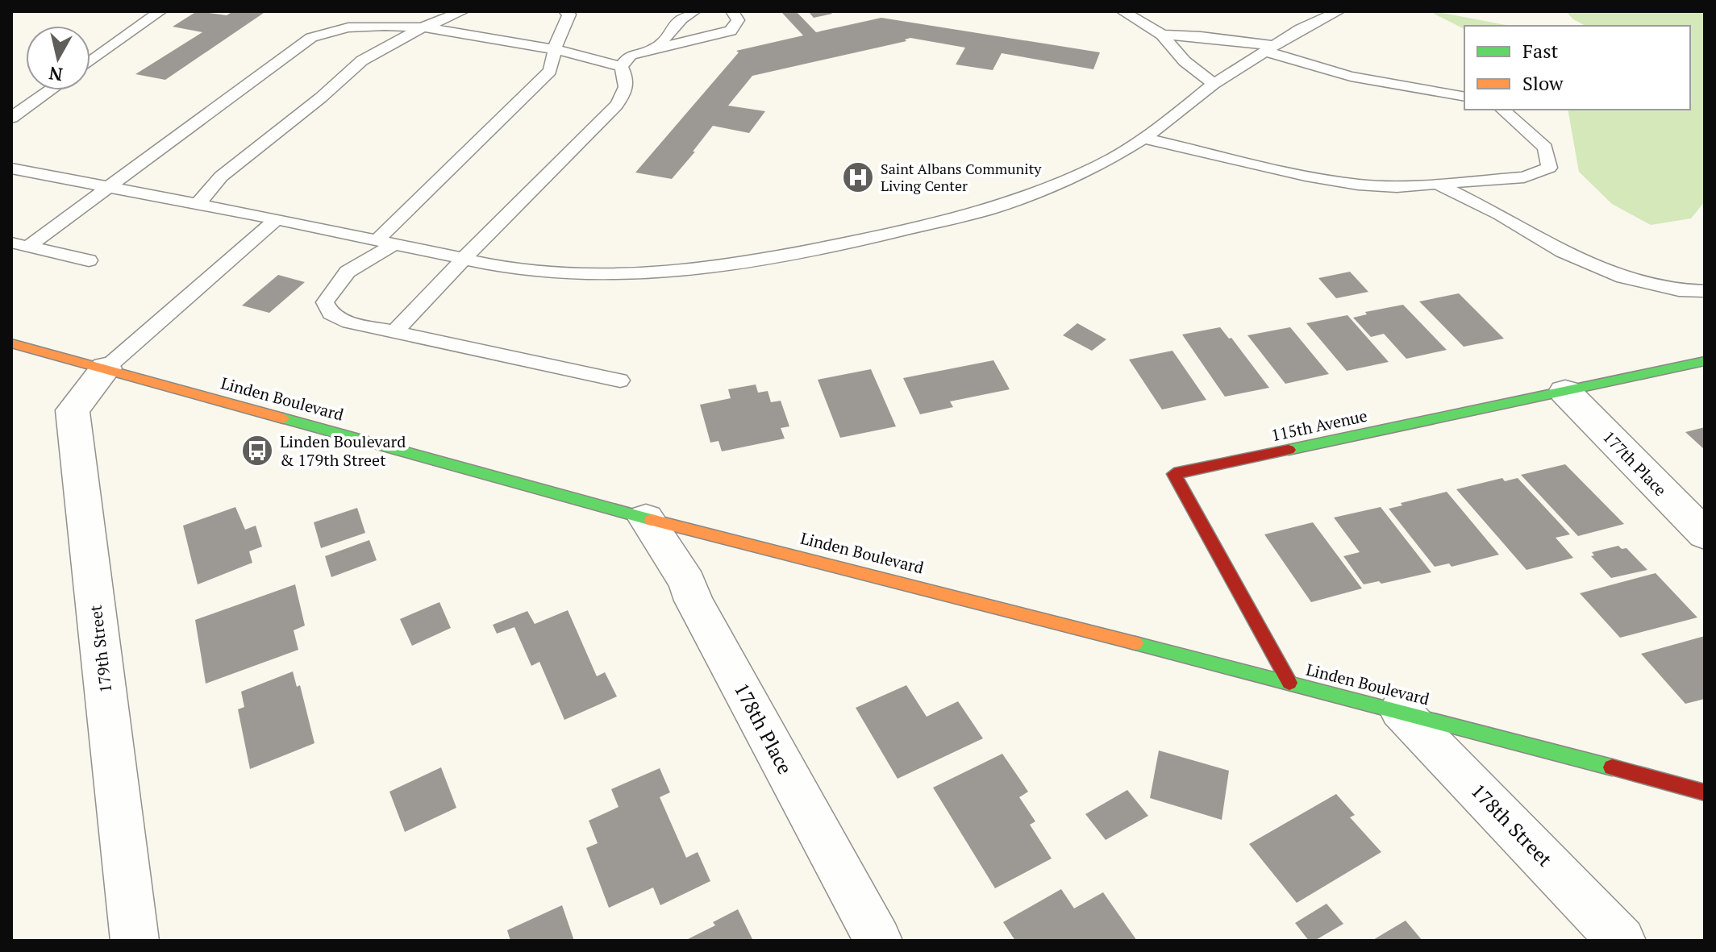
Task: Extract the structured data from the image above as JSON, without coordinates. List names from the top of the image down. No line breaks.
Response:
{"streets":{"main road":["Linden Boulevard","115th Avenue"],"street":["177th Place","179th Street","178th Place","178th Street"]},"crossings":[["Linden Boulevard","115th Avenue"],["Linden Boulevard","179th Street"],["Linden Boulevard","178th Place"],["Linden Boulevard","178th Street"],["115th Avenue","177th Place"]],"places":{"hospital":["Saint Albans Community Living Center"],"bus stop":["Linden Boulevard & 179th Street"]},"legend":["Fast","Slow"],"north":"bottom"}
